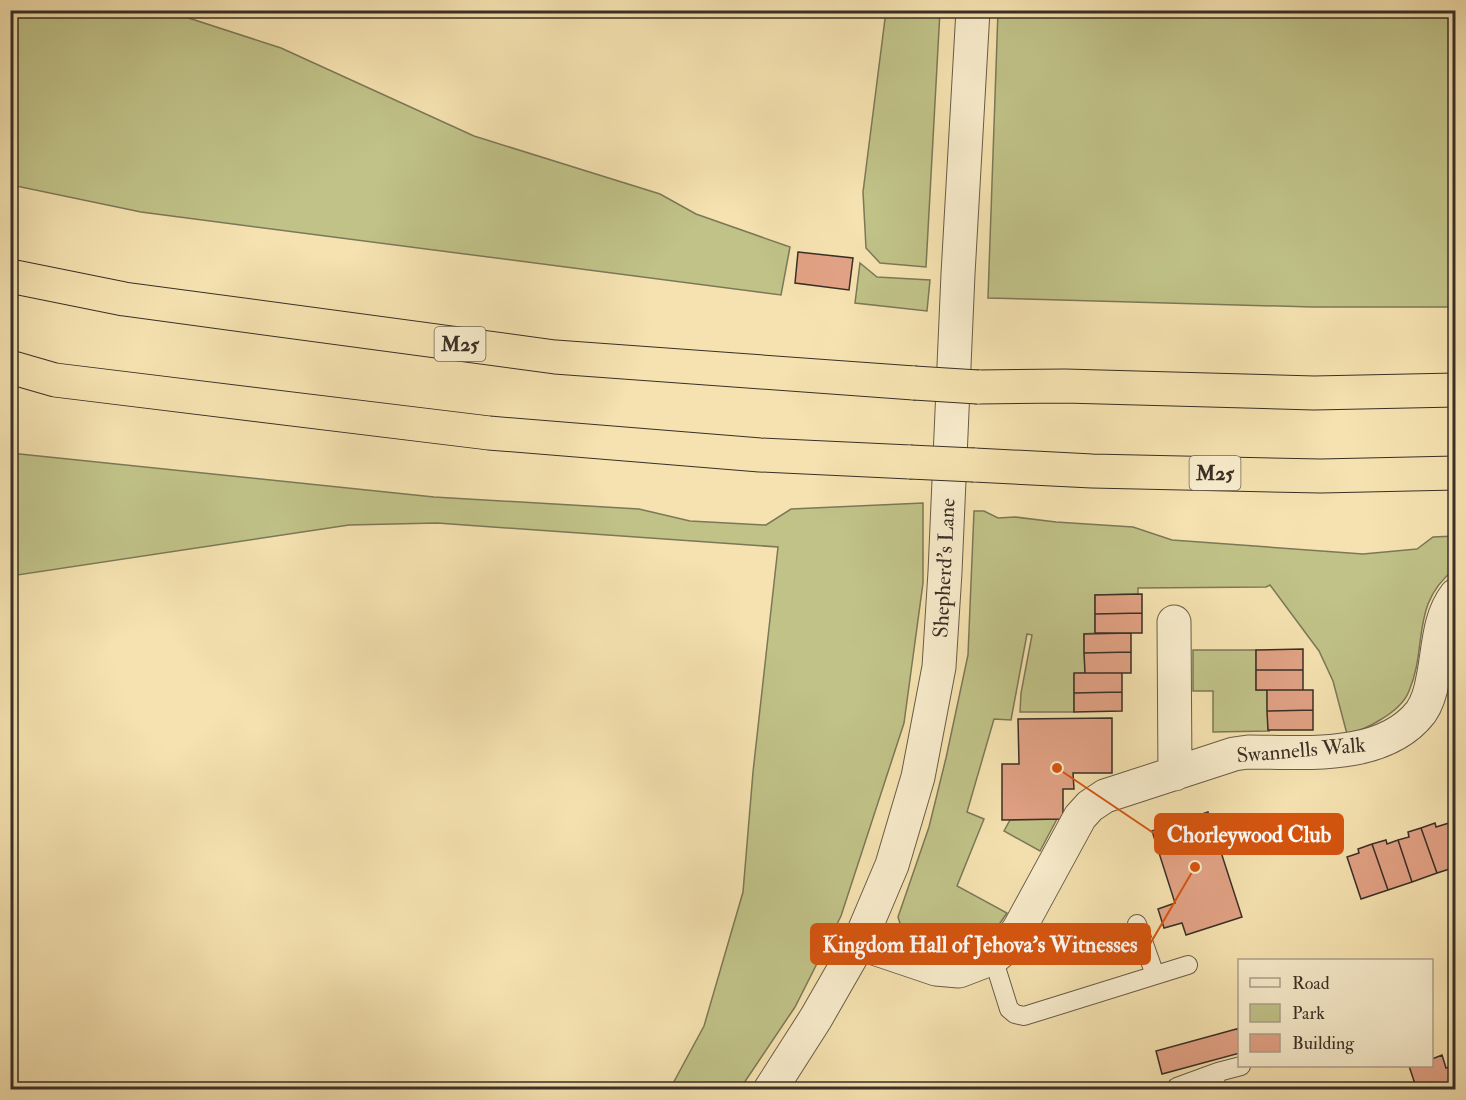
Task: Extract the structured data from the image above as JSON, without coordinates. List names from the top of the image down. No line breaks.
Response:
{"streets":{"highway":["M25"],"street":["Shepherd's Lane","Swannells Walk"]},"crossings":[["Shepherd's Lane","Swannells Walk"]],"places":["Chorleywood Club","Kingdom Hall of Jehova's Witnesses"],"legend":["Road","Park","Building"]}
